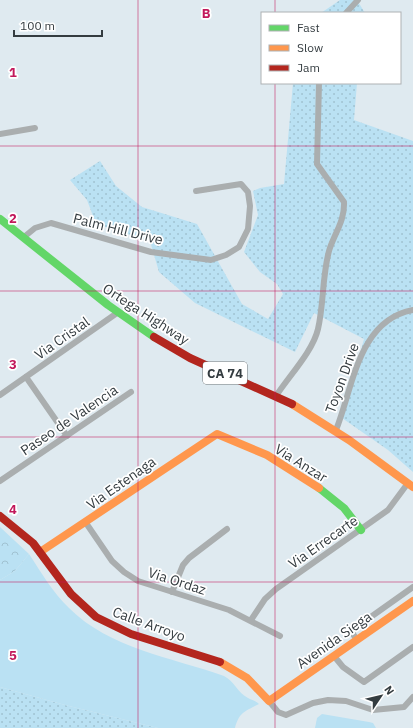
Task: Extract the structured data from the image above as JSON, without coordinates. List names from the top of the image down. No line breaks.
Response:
{"streets":{"street":["Palm Hill Drive","Ortega Highway","Via Cristal","CA 74","Toyon Drive","Paseo de Valencia","Via Anzar","Via Estenaga","Via Errecarte","Via Ordaz","Calle Arroyo","Avenida Siega"]},"crossings":[["Palm Hill Drive","Ortega Highway"],["Ortega Highway","Via Cristal"],["Ortega Highway","Toyon Drive"],["Ortega Highway","Via Errecarte"],["Via Anzar","Via Estenaga"],["Via Anzar","Via Errecarte"],["Via Estenaga","Via Ordaz"],["Via Estenaga","Calle Arroyo"],["Via Errecarte","Via Ordaz"],["Calle Arroyo","Avenida Siega"]],"legend":["Fast","Slow","Jam"],"scale_bar":"100 m","north":"top right","grid":{"columns":["B"],"rows":["1","2","3","4","5"]}}
